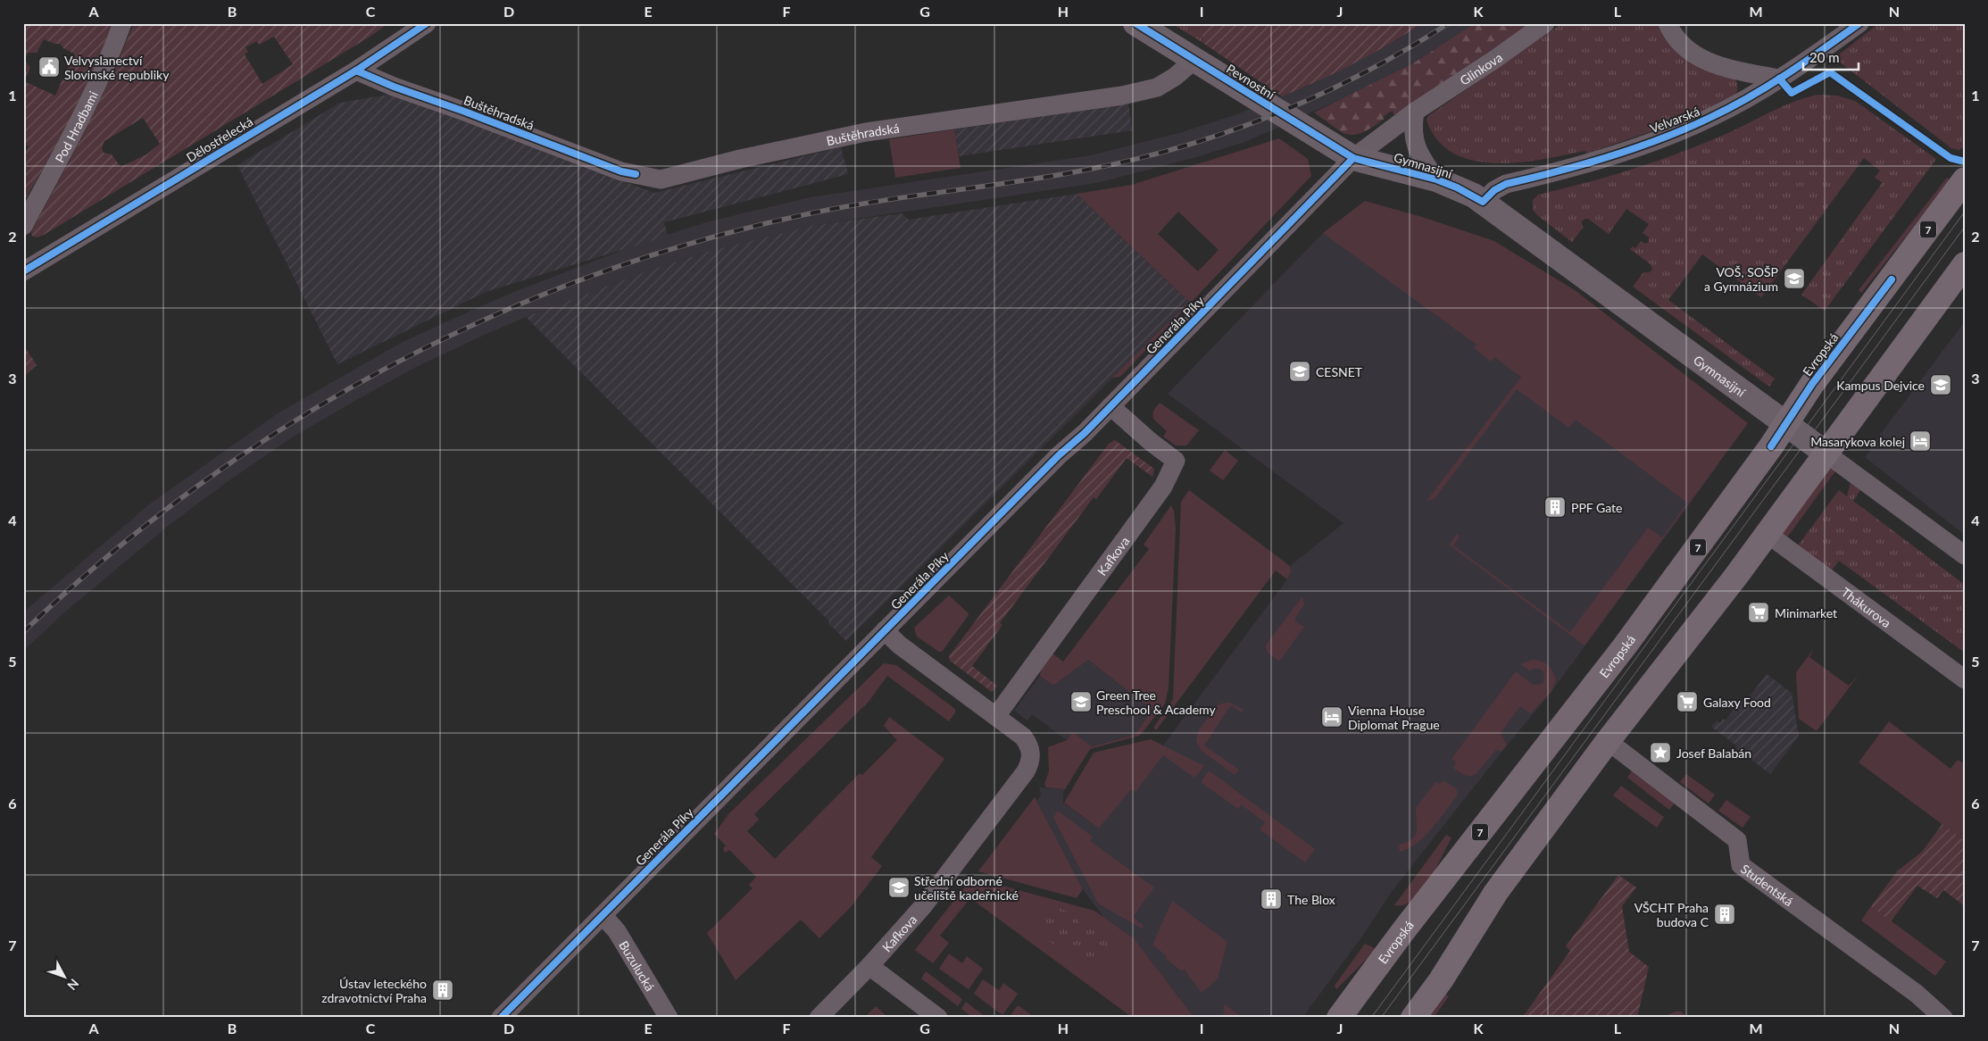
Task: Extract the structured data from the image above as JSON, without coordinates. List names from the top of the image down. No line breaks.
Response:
{"streets":{"main road":["7","Evropská"],"street":["Glinkova","Pevnostní","Buštěhradská","Velvarská","Pod Hradbami","Dělostřelecká","Gymnasijní","Generála Píky","Kafkova","Thákurova","Studentská","Buzulucká"]},"crossings":[["Glinkova","Pevnostní"],["Glinkova","Gymnasijní"],["Glinkova","Generála Píky"],["Pevnostní","Buštěhradská"],["Pevnostní","Gymnasijní"],["Pevnostní","Generála Píky"],["Buštěhradská","Dělostřelecká"],["Velvarská","Gymnasijní"],["Gymnasijní","Generála Píky"],["Gymnasijní","Evropská"],["Generála Píky","Kafkova"],["Generála Píky","Buzulucká"]],"places":{"public building":["Velvyslanectví Slovinské republiky"],"school or university":["VOŠ, SOŠP a Gymnázium","CESNET","Kampus Dejvice","Green Tree Preschool & Academy","Střední odborné učeliště kadeřnické"],"hotel":["Masarykova kolej","Vienna House Diplomat Prague"],"building":["PPF Gate","The Blox","VŠCHT Praha budova C","Ústav leteckého zdravotnictví Praha"],"supermarket":["Minimarket","Galaxy Food"],"place":["Josef Balabán"]},"scale_bar":"20 m","north":"bottom right","grid":{"columns":["A","B","C","D","E","F","G","H","I","J","K","L","M","N"],"rows":["1","2","3","4","5","6","7"]}}
